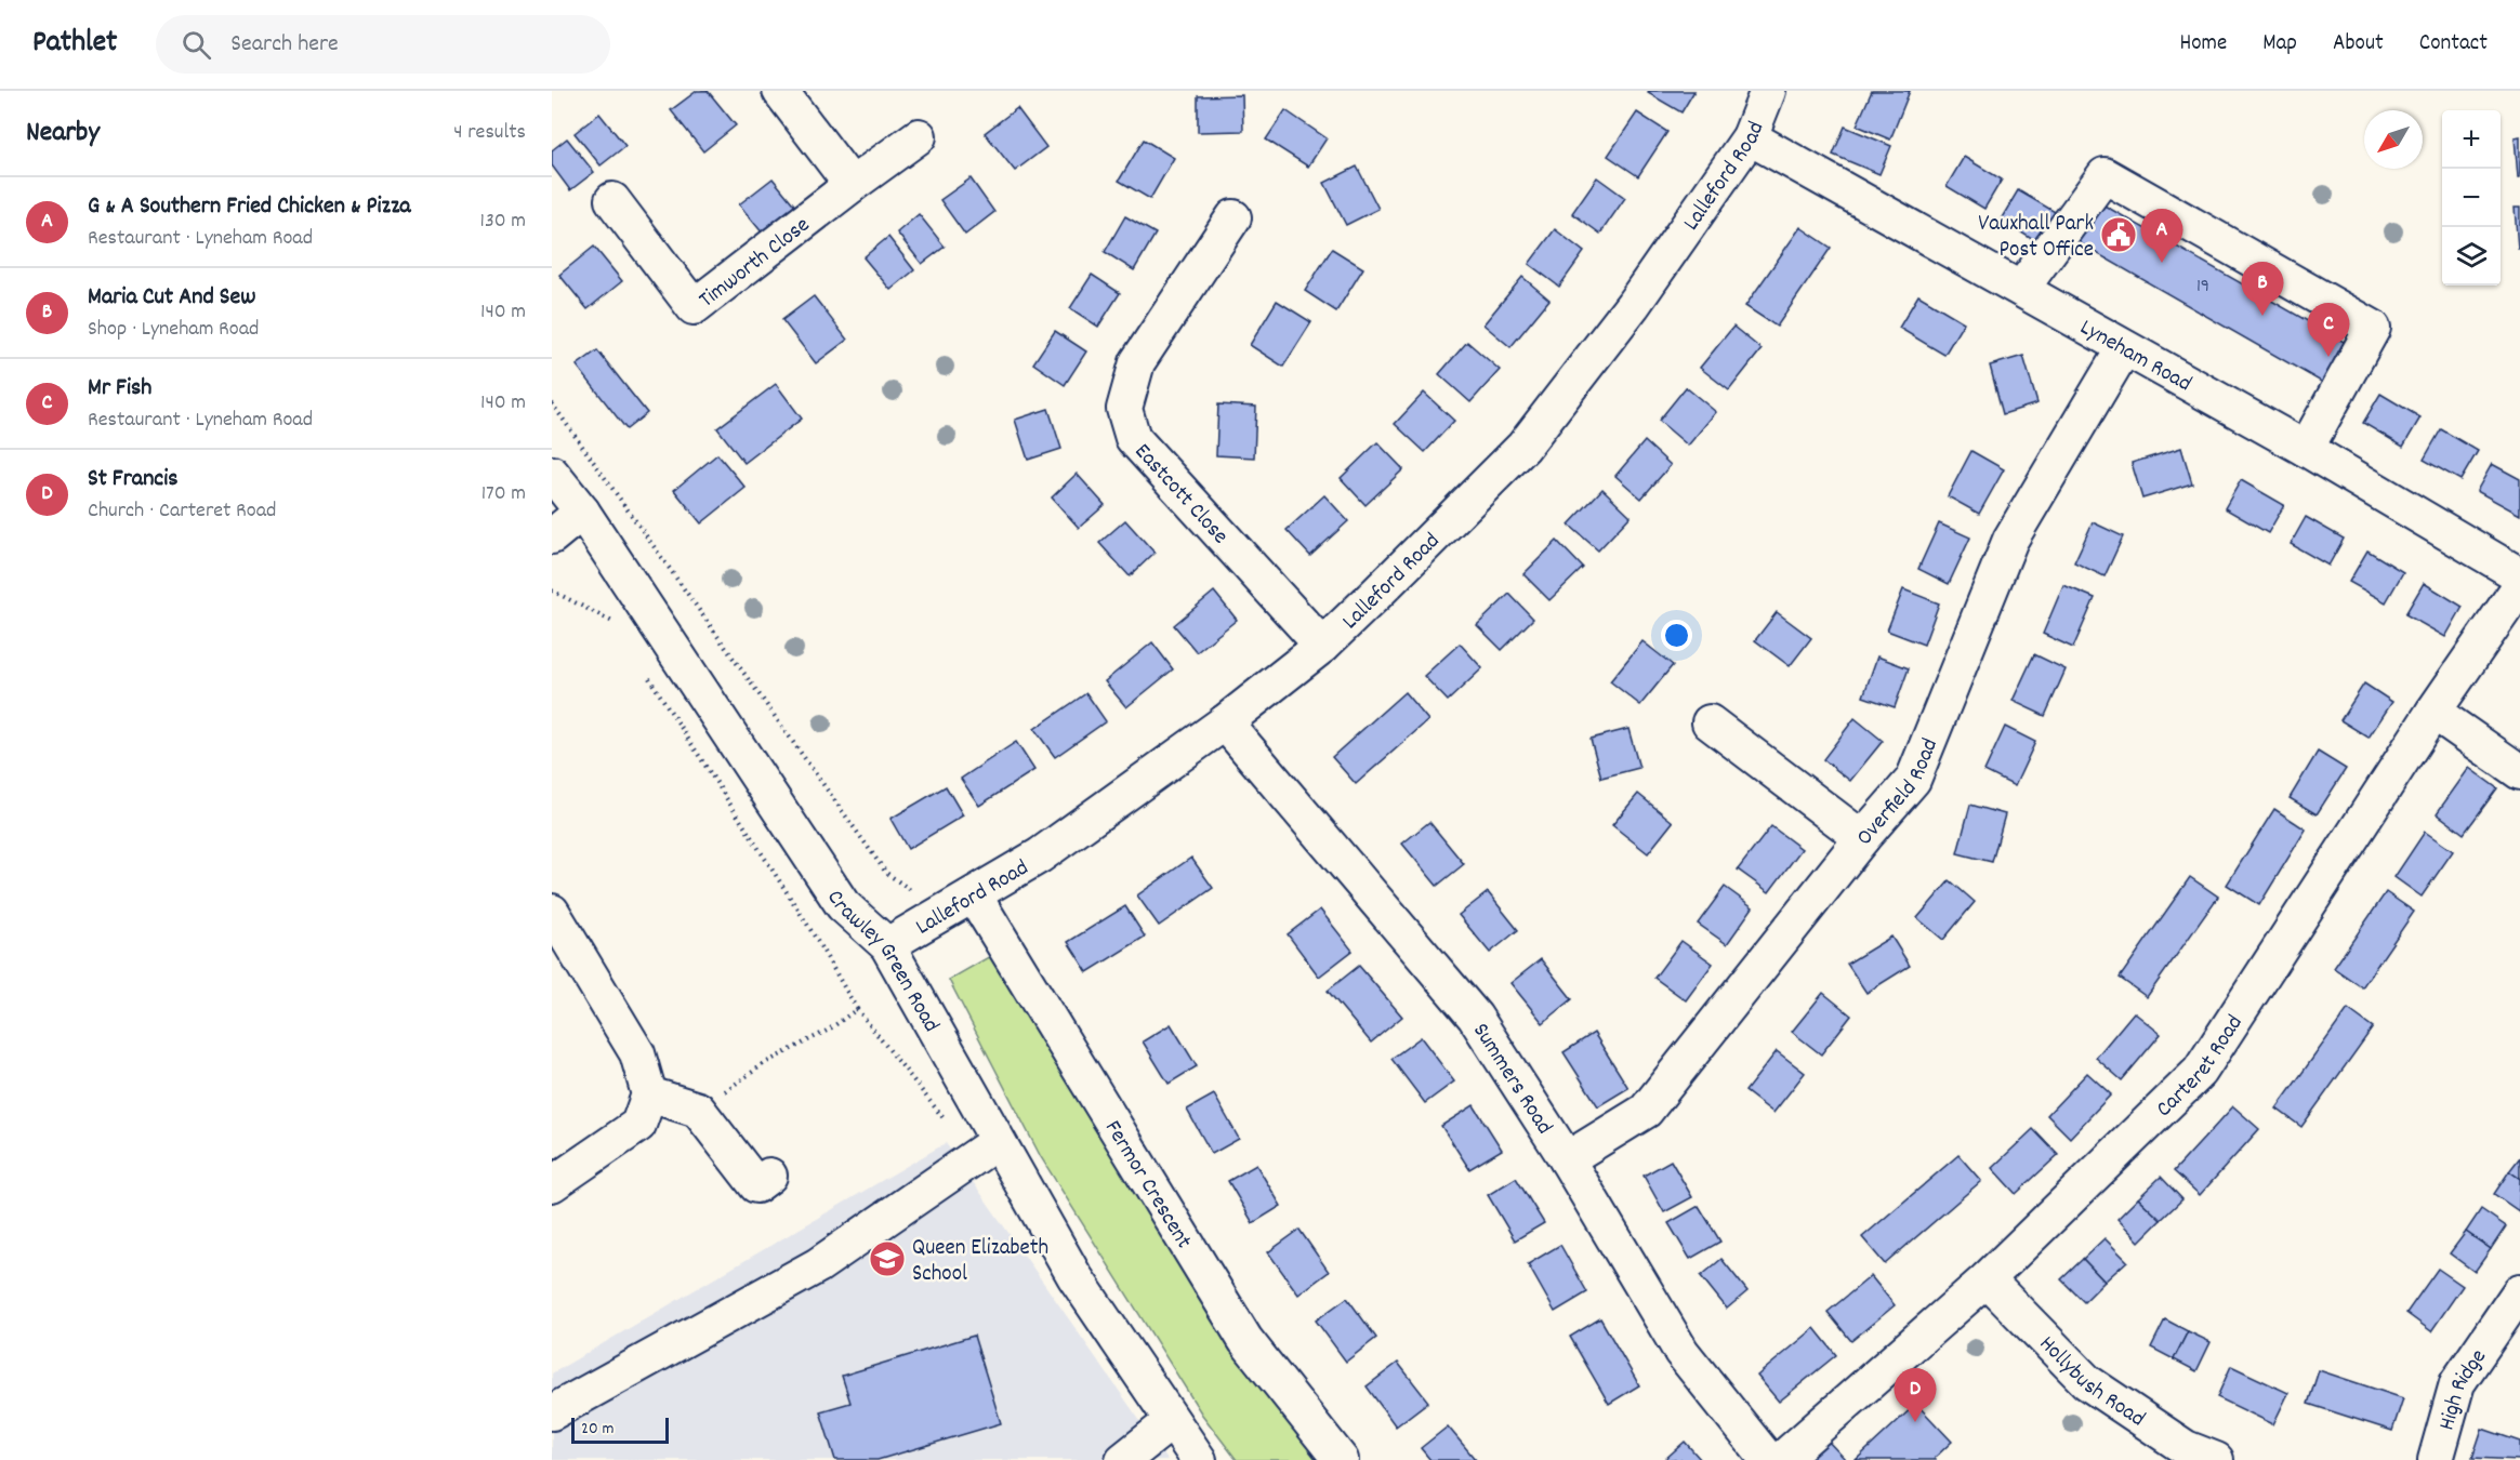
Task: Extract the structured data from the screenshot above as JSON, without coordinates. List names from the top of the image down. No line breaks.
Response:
{"streets":{"street":["Lalleford Road","Timworth Close","Lyneham Road","Eastcott Close","Overfield Road","Crawley Green Road","Carteret Road","Summers Road","Fermor Crescent","Hollybush Road","High Ridge"]},"crossings":[["Lalleford Road","Lyneham Road"],["Lalleford Road","Eastcott Close"],["Lalleford Road","Crawley Green Road"],["Lalleford Road","Summers Road"],["Lalleford Road","Fermor Crescent"],["Lyneham Road","Overfield Road"],["Overfield Road","Summers Road"],["Carteret Road","Hollybush Road"]],"places":{"public building":["Vauxhall Park Post Office"],"school or university":["Queen Elizabeth School"]},"house_numbers":["19"],"scale_bar":"20 m","north":"bottom left","page":{"header":"Pathlet","search":"Search here","nav":["Home","Map","About","Contact"],"heading":["Nearby","4 results"],"map_buttons":["+","−"],"list":[{"mark":"A","name":"G & A Southern Fried Chicken & Pizza","note":"Restaurant · Lyneham Road","value":"130 m"},{"mark":"B","name":"Maria Cut And Sew","note":"Shop · Lyneham Road","value":"140 m"},{"mark":"C","name":"Mr Fish","note":"Restaurant · Lyneham Road","value":"140 m"},{"mark":"D","name":"St Francis","note":"Church · Carteret Road","value":"170 m"}],"pins":["A","B","C","D"],"scale":"20 m"}}
